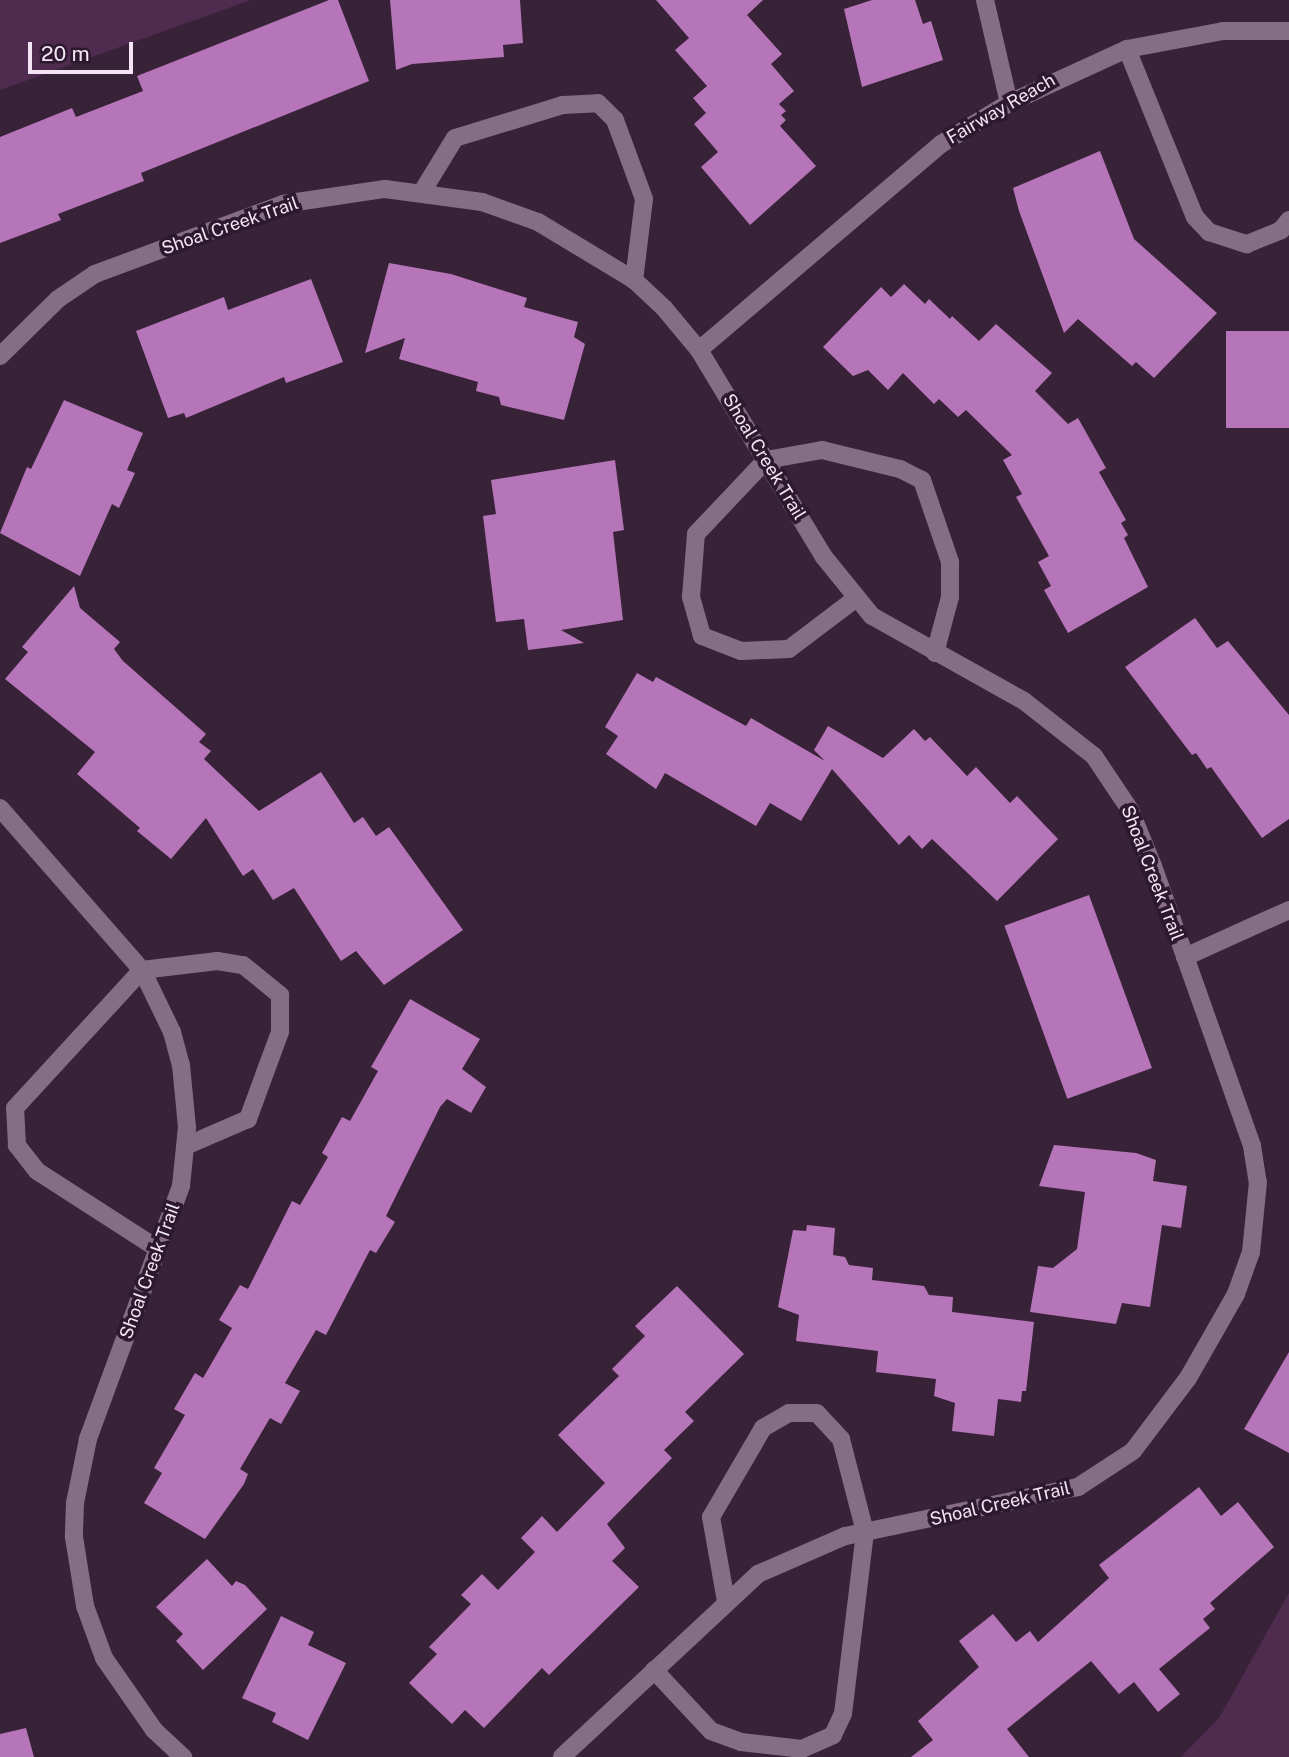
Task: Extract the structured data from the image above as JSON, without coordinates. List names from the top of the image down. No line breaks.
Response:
{"streets":{"street":["Fairway Reach","Shoal Creek Trail"]},"crossings":[["Fairway Reach","Shoal Creek Trail"]],"scale_bar":"20 m"}
